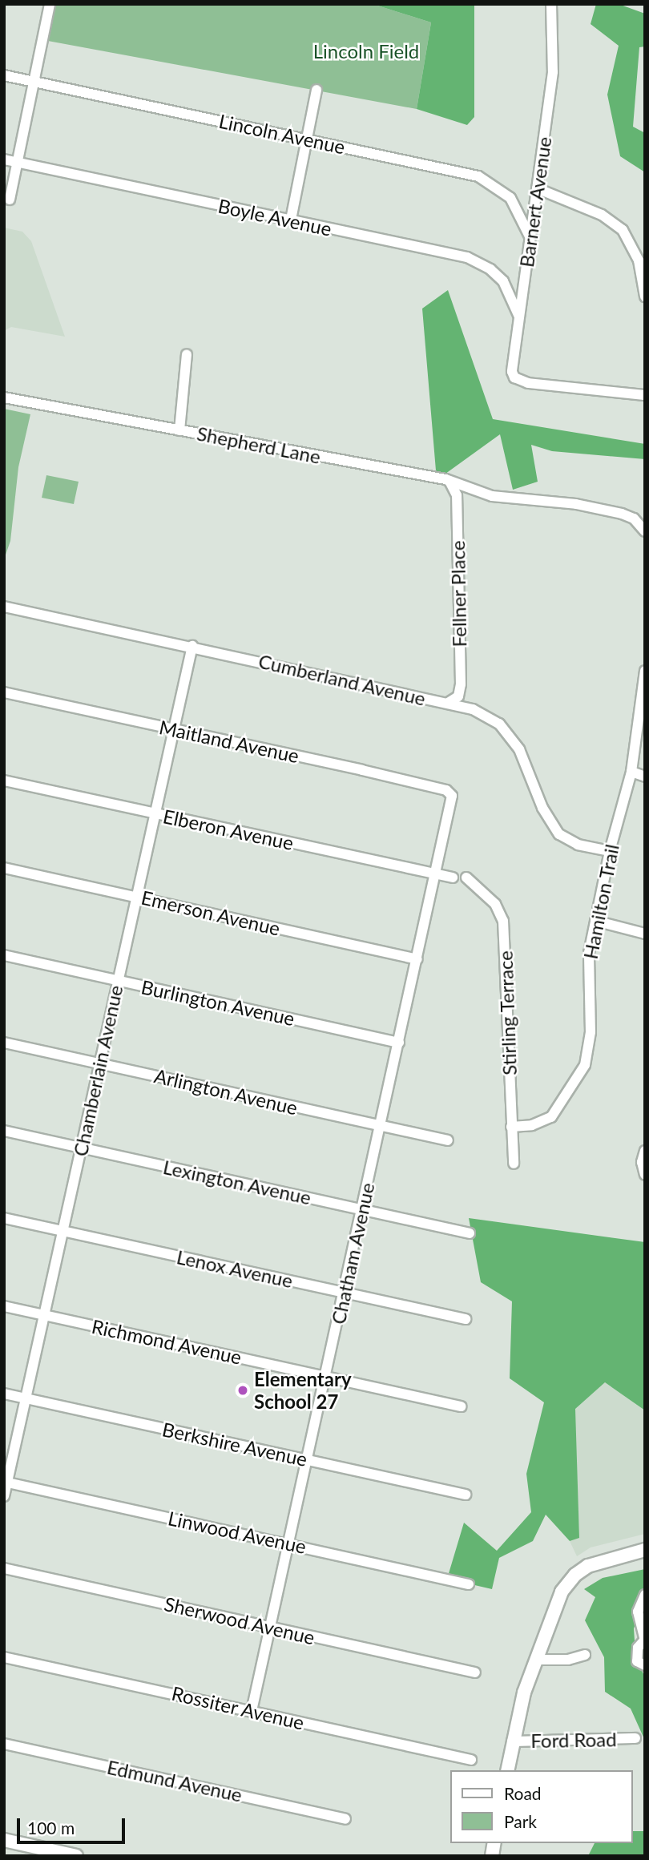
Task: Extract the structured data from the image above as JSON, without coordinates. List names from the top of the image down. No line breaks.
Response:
{"streets":{"street":["Lincoln Avenue","Barnert Avenue","Boyle Avenue","Shepherd Lane","Fellner Place","Cumberland Avenue","Maitland Avenue","Elberon Avenue","Hamilton Trail","Emerson Avenue","Burlington Avenue","Stirling Terrace","Chamberlain Avenue","Arlington Avenue","Lexington Avenue","Chatham Avenue","Lenox Avenue","Richmond Avenue","Berkshire Avenue","Linwood Avenue","Sherwood Avenue","Rossiter Avenue","Ford Road","Edmund Avenue"]},"crossings":[["Lincoln Avenue","Barnert Avenue"],["Barnert Avenue","Boyle Avenue"],["Shepherd Lane","Fellner Place"],["Fellner Place","Cumberland Avenue"],["Cumberland Avenue","Hamilton Trail"],["Cumberland Avenue","Chamberlain Avenue"],["Maitland Avenue","Chamberlain Avenue"],["Maitland Avenue","Chatham Avenue"],["Elberon Avenue","Chamberlain Avenue"],["Elberon Avenue","Chatham Avenue"],["Hamilton Trail","Stirling Terrace"],["Emerson Avenue","Chamberlain Avenue"],["Emerson Avenue","Chatham Avenue"],["Burlington Avenue","Chamberlain Avenue"],["Burlington Avenue","Chatham Avenue"],["Chamberlain Avenue","Arlington Avenue"],["Chamberlain Avenue","Lexington Avenue"],["Chamberlain Avenue","Lenox Avenue"],["Chamberlain Avenue","Richmond Avenue"],["Chamberlain Avenue","Berkshire Avenue"],["Chamberlain Avenue","Linwood Avenue"],["Arlington Avenue","Chatham Avenue"],["Lexington Avenue","Chatham Avenue"],["Chatham Avenue","Lenox Avenue"],["Chatham Avenue","Richmond Avenue"],["Chatham Avenue","Berkshire Avenue"],["Chatham Avenue","Linwood Avenue"],["Chatham Avenue","Sherwood Avenue"],["Chatham Avenue","Rossiter Avenue"]],"parks":["Lincoln Field"],"places":["Elementary School 27"],"legend":["Road","Park"],"scale_bar":"100 m"}
